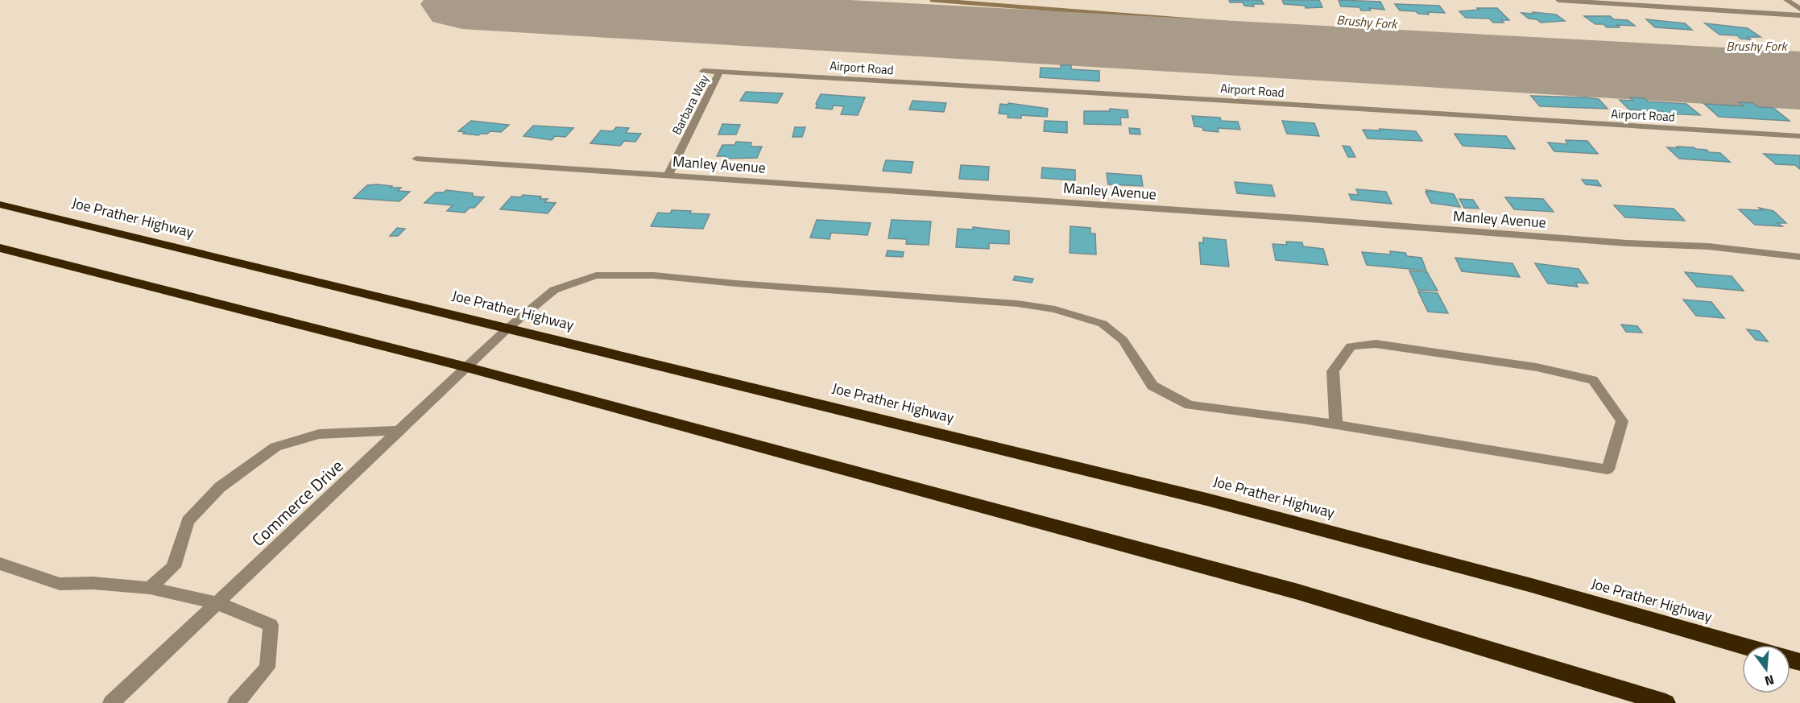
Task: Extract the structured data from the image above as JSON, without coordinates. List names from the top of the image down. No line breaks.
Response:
{"streets":{"highway":["Joe Prather Highway"],"street":["Airport Road","Barbara Way","Manley Avenue","Commerce Drive"]},"crossings":[["Airport Road","Barbara Way"],["Barbara Way","Manley Avenue"],["Joe Prather Highway","Commerce Drive"]],"water":["Brushy Fork"],"north":"bottom"}
